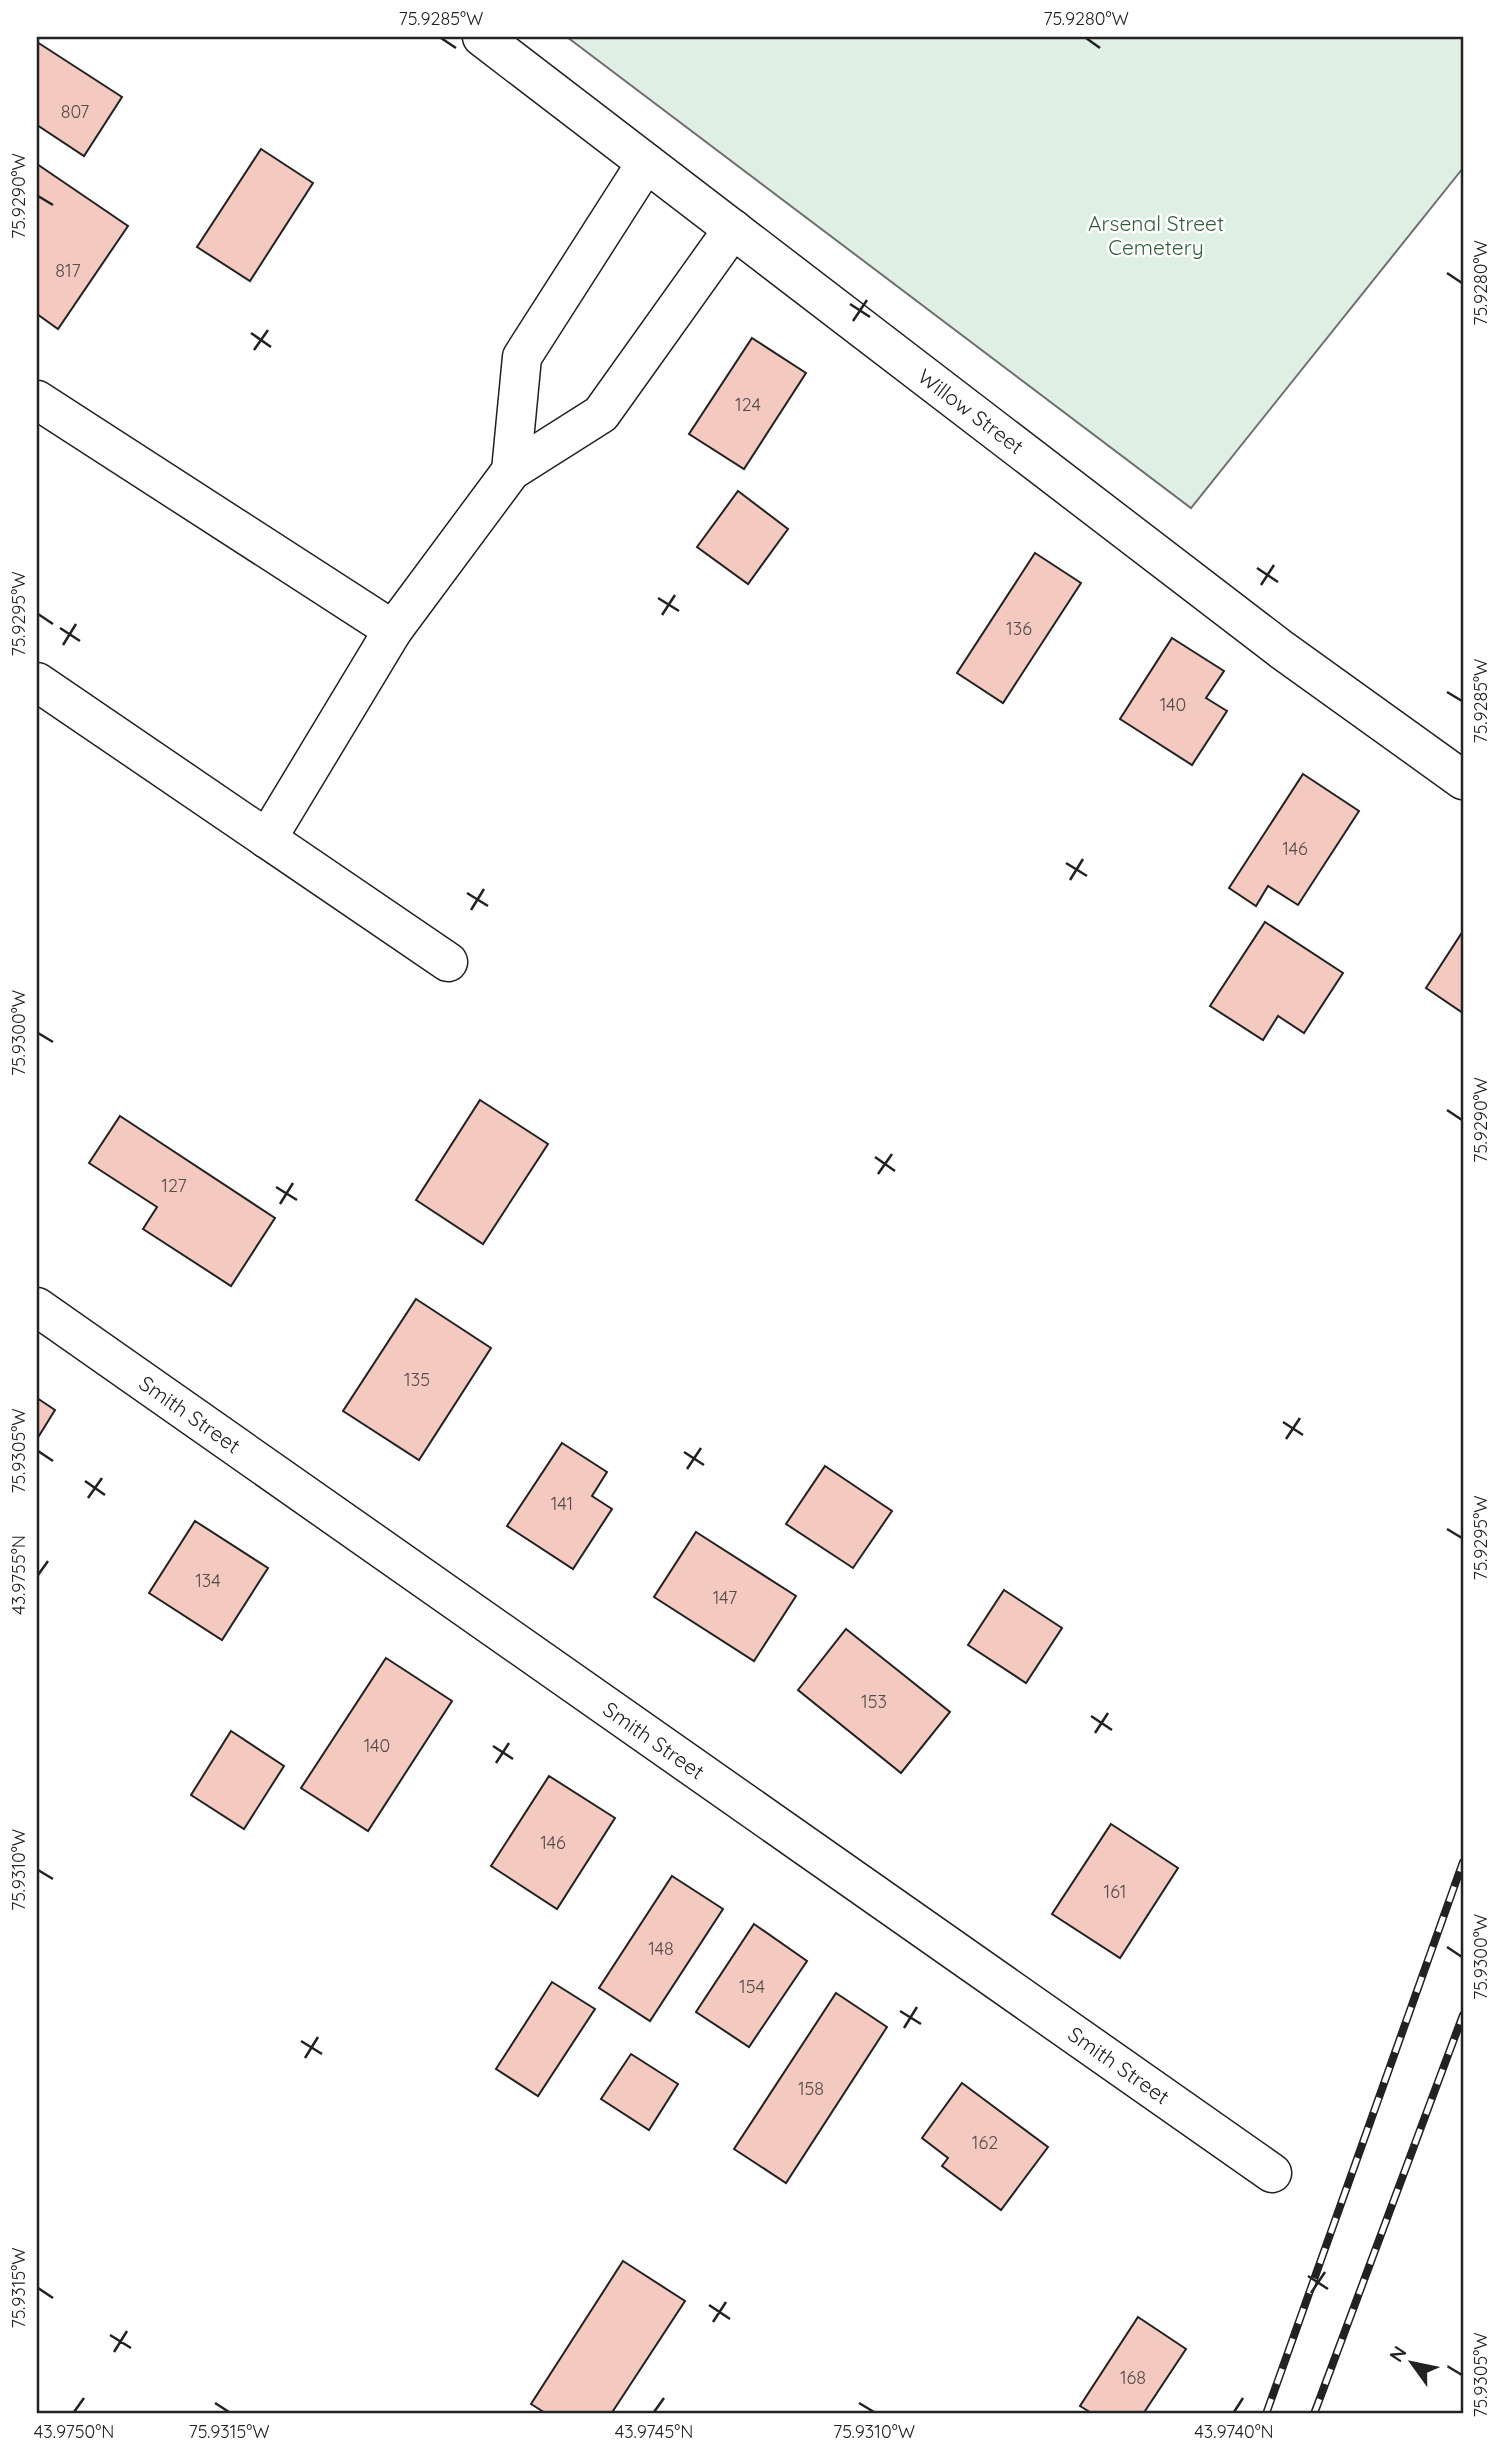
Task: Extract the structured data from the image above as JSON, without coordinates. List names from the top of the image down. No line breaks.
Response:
{"streets":{"street":["Willow Street","Smith Street"]},"parks":["Arsenal Street Cemetery"],"house_numbers":["807","817","124","136","140","146","127","135","141","134","147","153","140","146","161","148","154","158","162","168"],"north":"top left","coordinates":["75.9285°W","75.9280°W","75.9290°W","75.9295°W","75.9300°W","75.9305°W","43.9755°N","75.9310°W","75.9315°W","43.9750°N","43.9745°N","43.9740°N"]}
